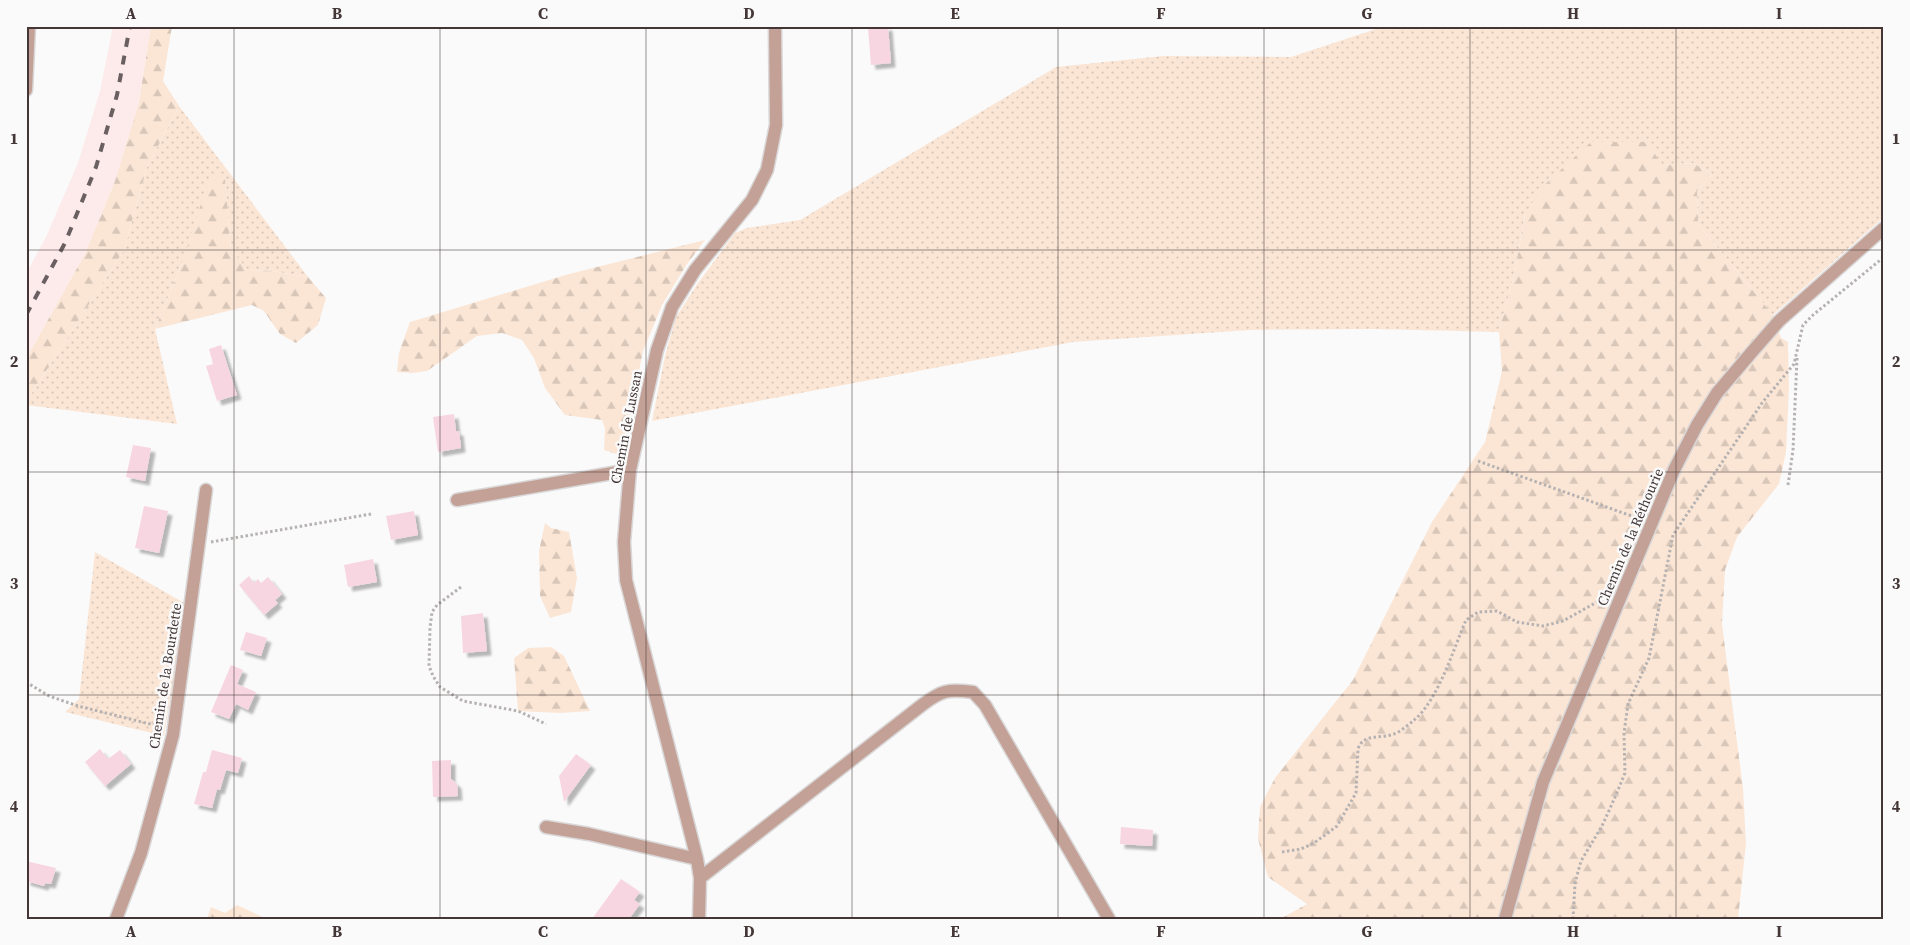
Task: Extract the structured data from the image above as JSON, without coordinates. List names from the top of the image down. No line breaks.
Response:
{"streets":{"street":["Chemin de Lussan","Chemin de la Réthourie","Chemin de la Bourdette"]},"grid":{"columns":["A","B","C","D","E","F","G","H","I"],"rows":["1","2","3","4"]}}
